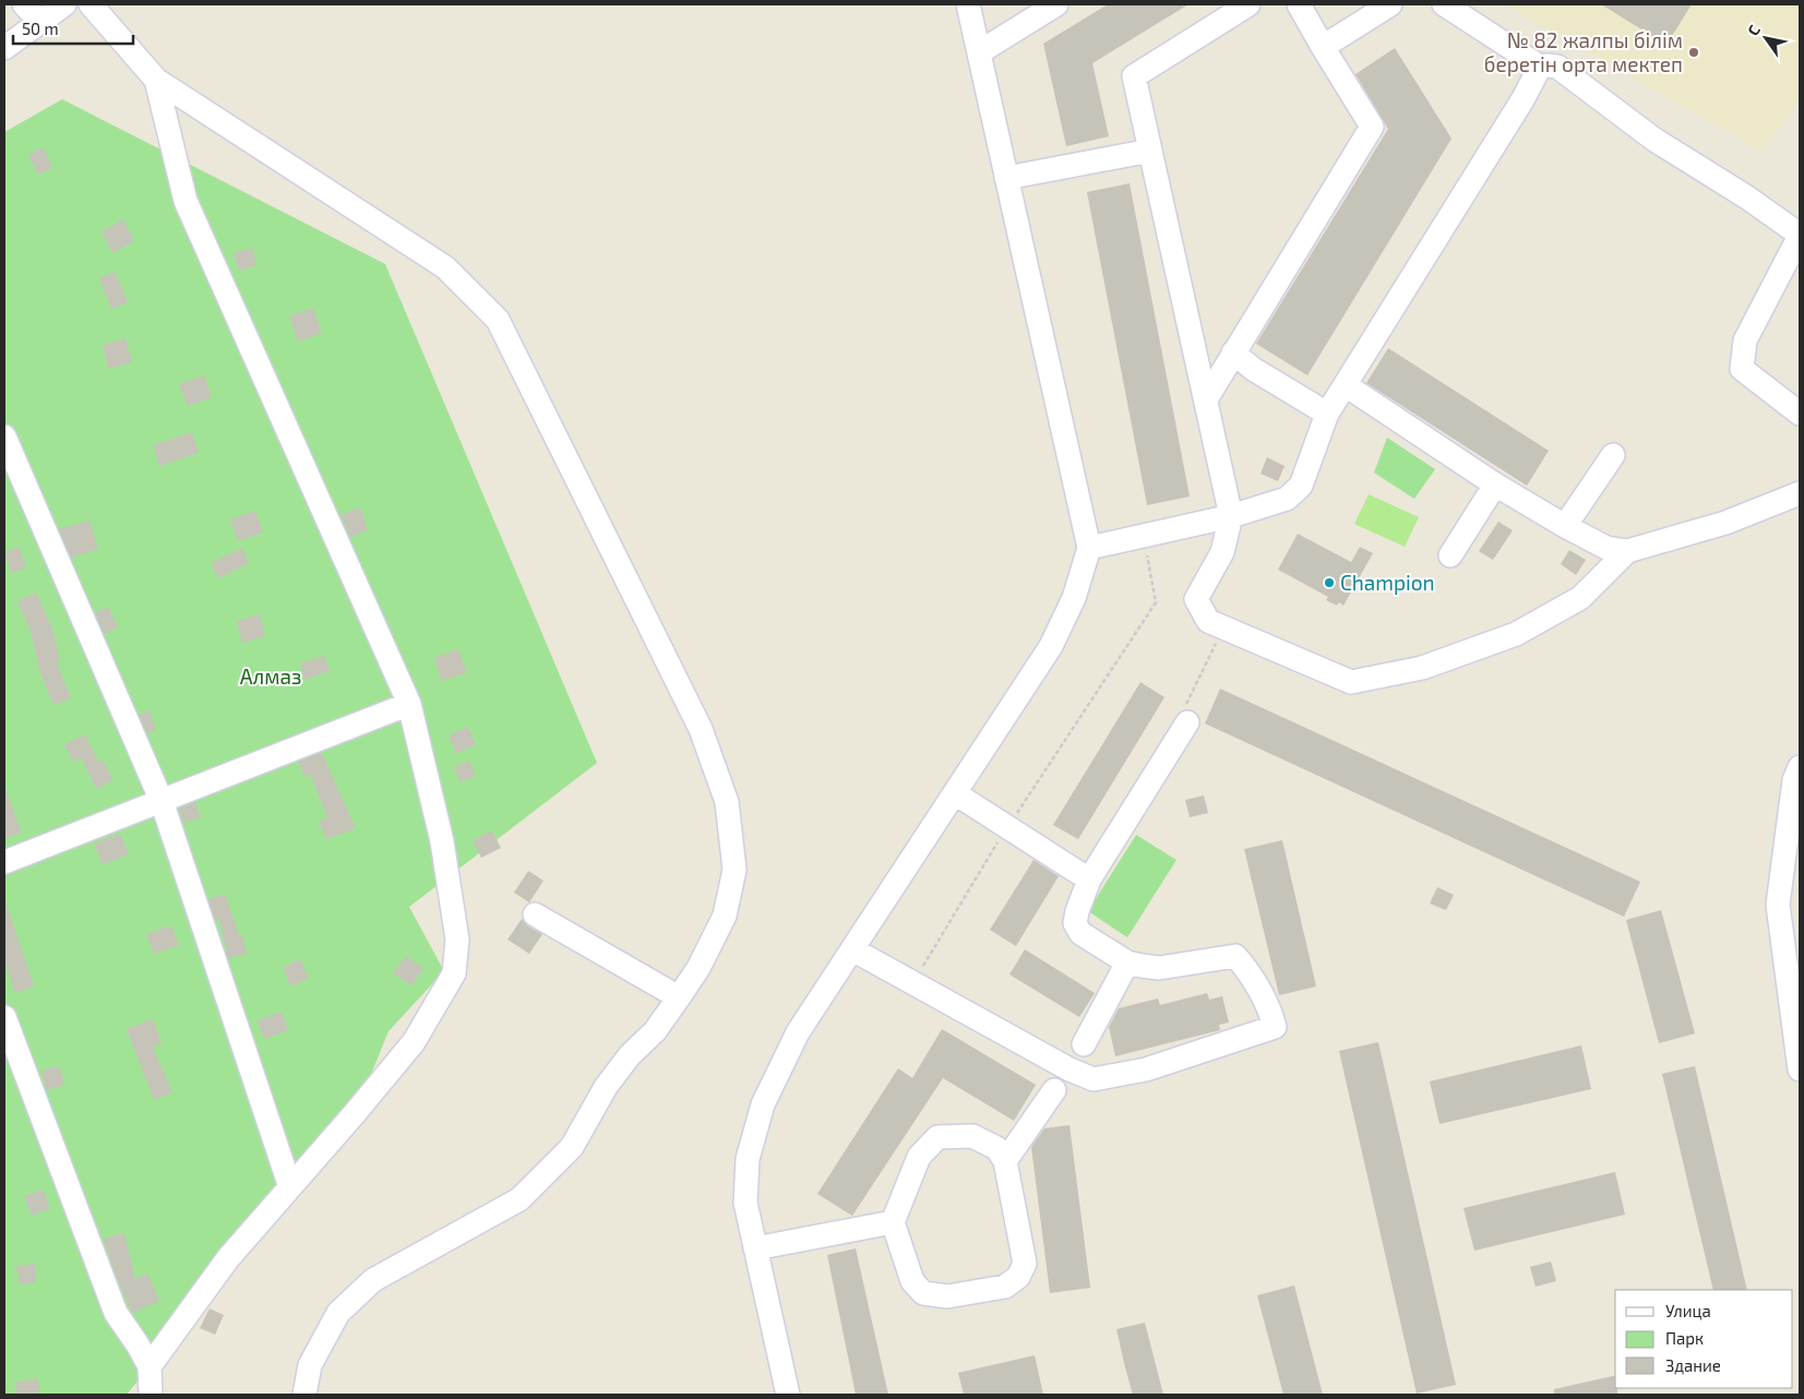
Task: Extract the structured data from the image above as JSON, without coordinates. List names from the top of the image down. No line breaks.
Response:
{"parks":["Алмаз"],"places":["№ 82 жалпы білім беретін орта мектеп","Champion"],"legend":["Улица","Парк","Здание"],"scale_bar":"50 m","north":"top left"}
